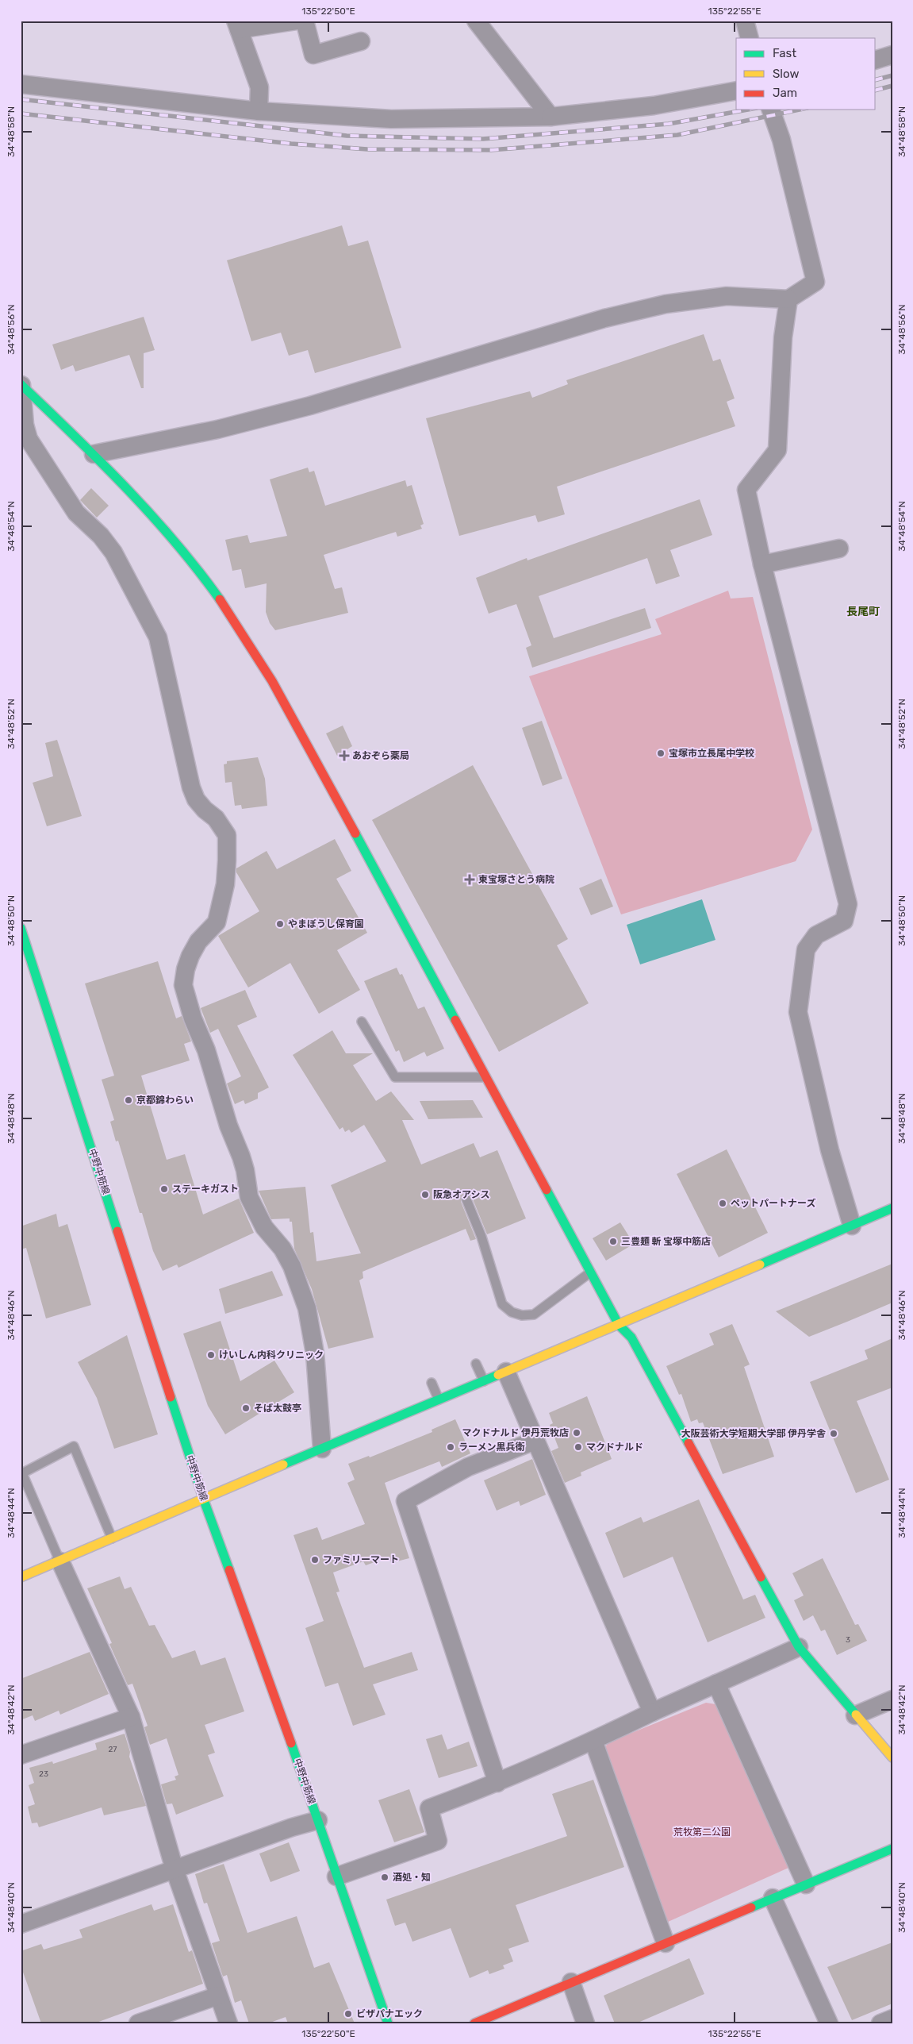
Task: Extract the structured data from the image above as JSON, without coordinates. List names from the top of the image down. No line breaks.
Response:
{"streets":{"street":["中野中筋線"]},"districts":["長尾町"],"parks":["荒牧第二公園"],"places":{"other":["宝塚市立長尾中学校","やまぼうし保育園","京都錦わらい","ステーキガスト","阪急オアシス","ペットパートナーズ","三豊麺 斬 宝塚中筋店","けいしん内科クリニック","そば太鼓亭","マクドナルド 伊丹荒牧店","大阪芸術大学短期大学部 伊丹学舎","ラーメン黒兵衛","マクドナルド","ファミリーマート","酒処・知","ビザパナエック"],"health":["あおぞら薬局","東宝塚さとう病院"]},"house_numbers":["3","27","23"],"legend":["Fast","Slow","Jam"],"coordinates":["135°22'50\"E","135°22'55\"E","34°48'58\"N","34°48'56\"N","34°48'54\"N","34°48'52\"N","34°48'50\"N","34°48'48\"N","34°48'46\"N","34°48'44\"N","34°48'42\"N","34°48'40\"N"]}
